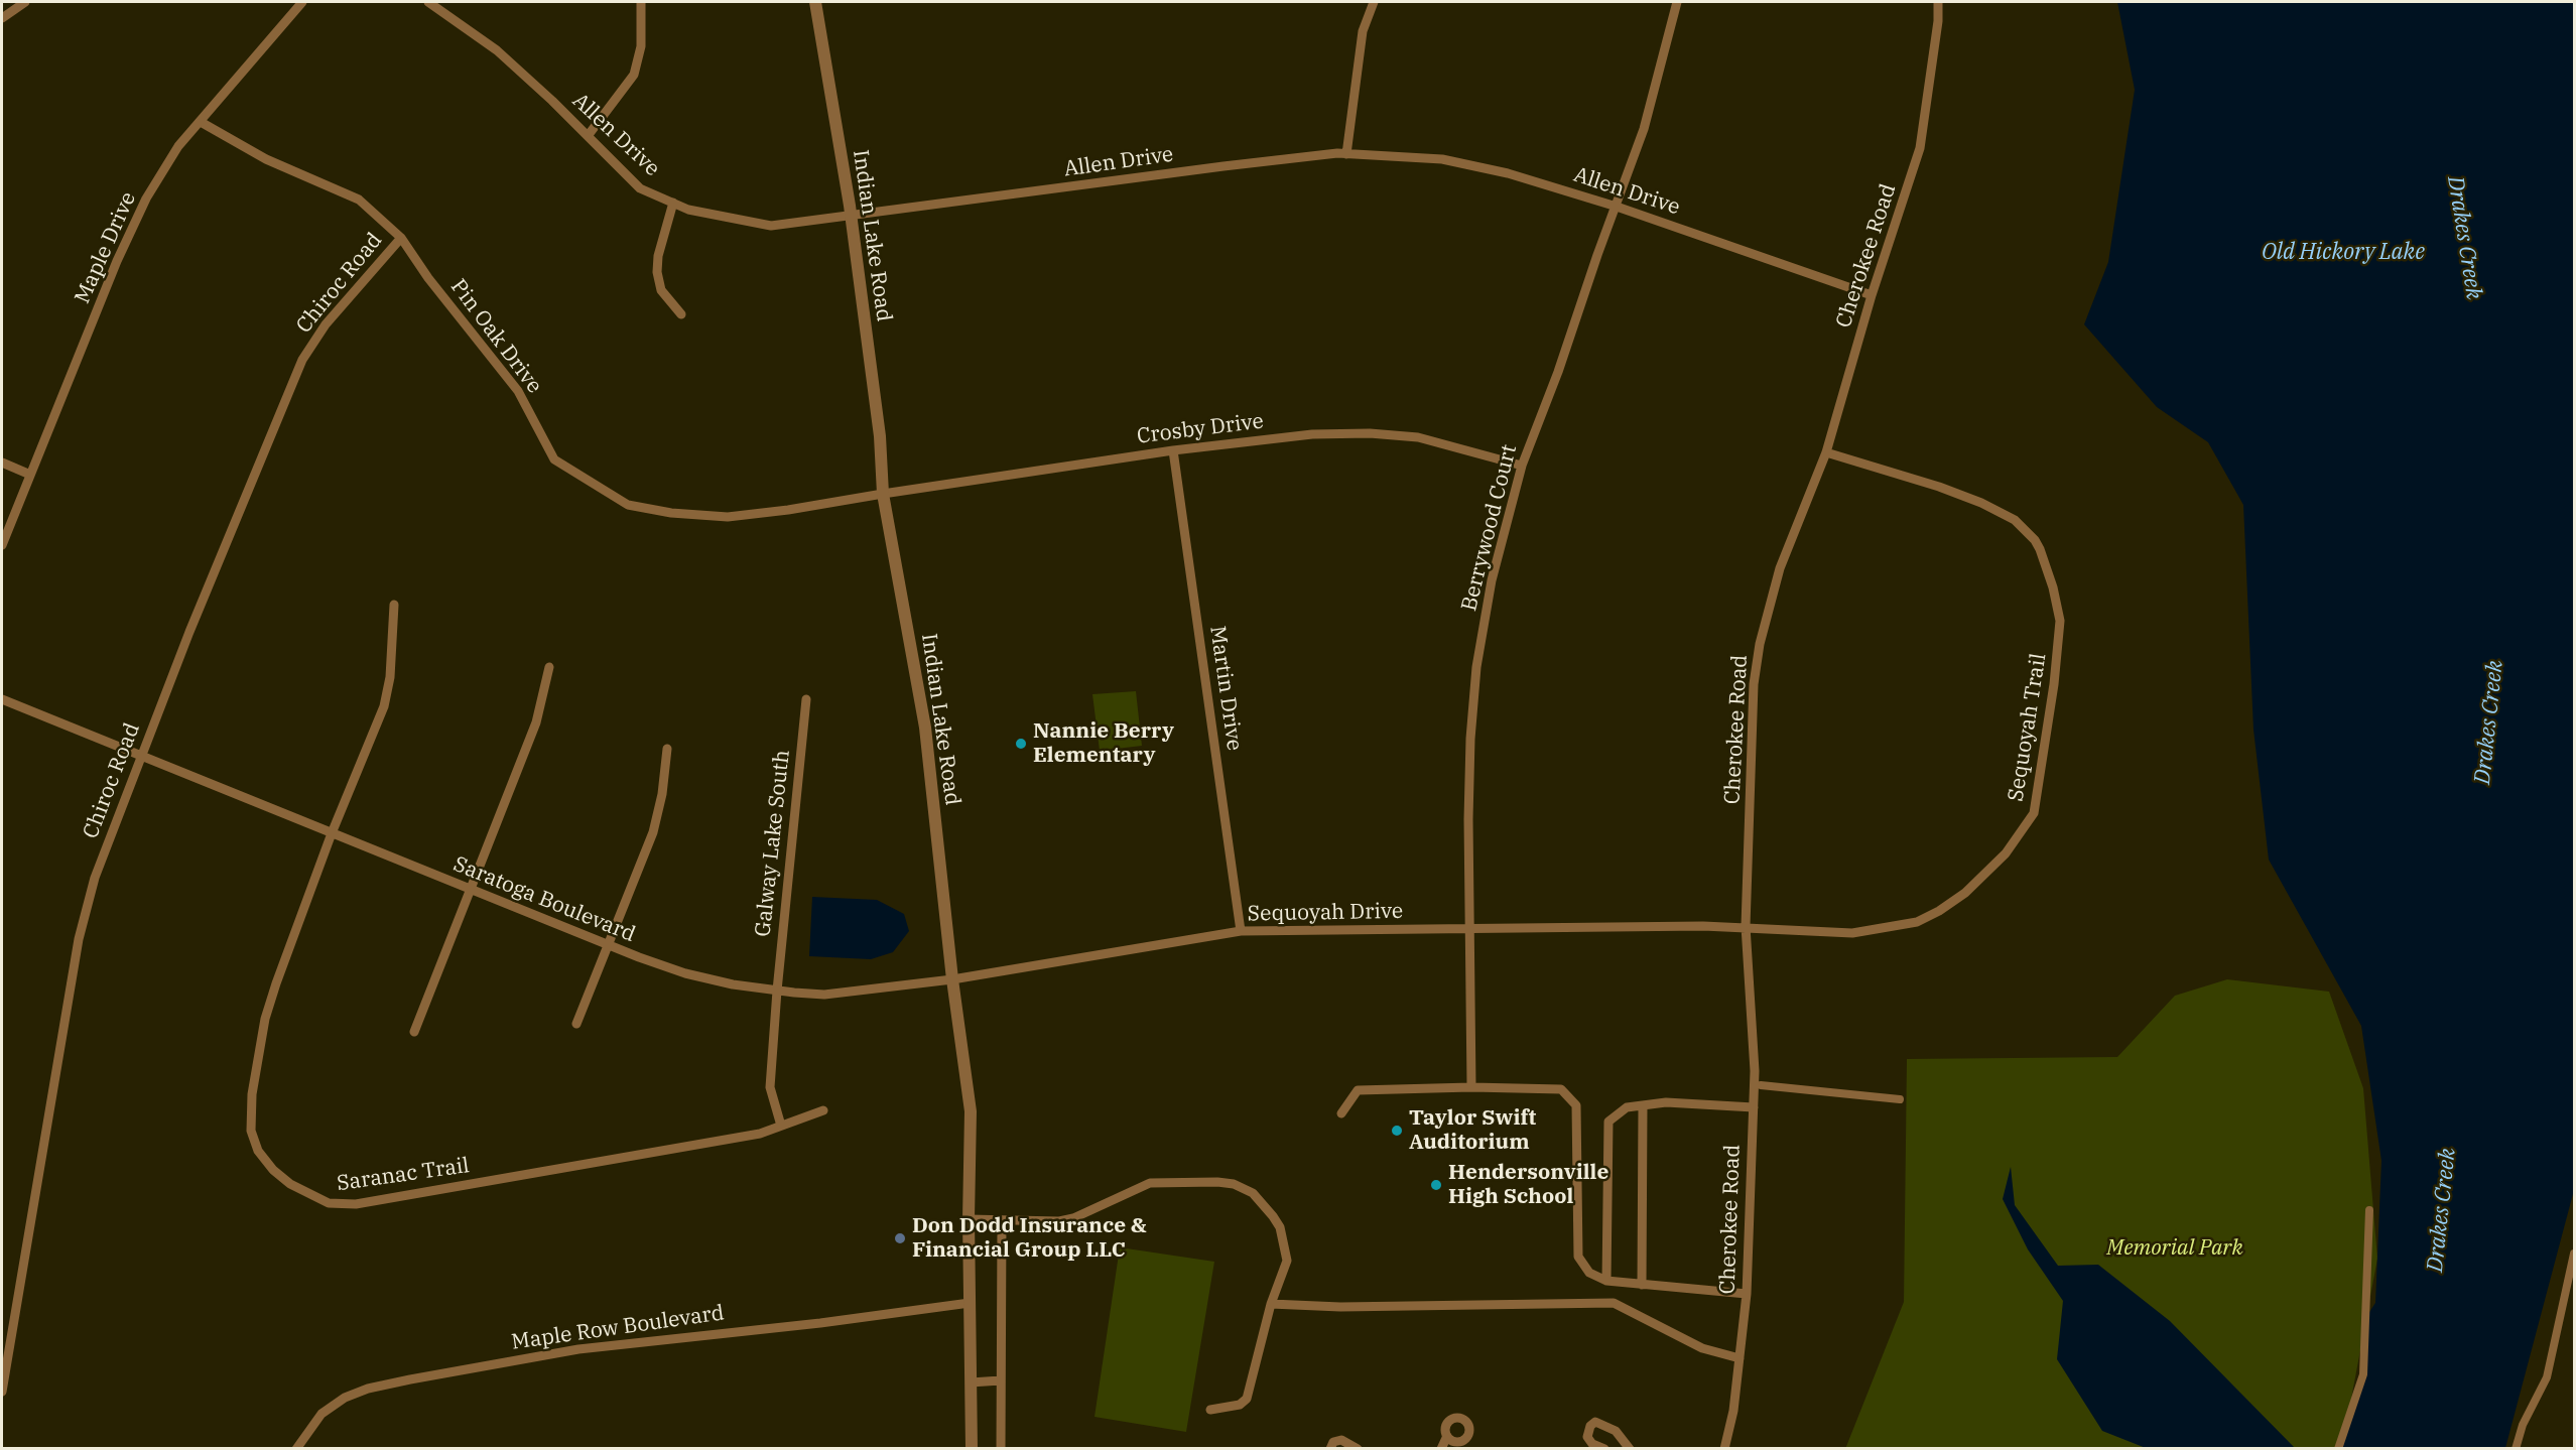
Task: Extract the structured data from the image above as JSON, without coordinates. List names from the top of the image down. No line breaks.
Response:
{"streets":{"street":["Allen Drive","Indian Lake Road","Maple Drive","Cherokee Road","Chiroc Road","Pin Oak Drive","Crosby Drive","Berrywood Court","Martin Drive","Sequoyah Trail","Galway Lake South","Saratoga Boulevard","Sequoyah Drive","Saranac Trail","Maple Row Boulevard"]},"crossings":[["Allen Drive","Indian Lake Road"],["Allen Drive","Cherokee Road"],["Allen Drive","Berrywood Court"],["Indian Lake Road","Pin Oak Drive"],["Indian Lake Road","Crosby Drive"],["Indian Lake Road","Saratoga Boulevard"],["Indian Lake Road","Sequoyah Drive"],["Indian Lake Road","Maple Row Boulevard"],["Maple Drive","Pin Oak Drive"],["Cherokee Road","Sequoyah Trail"],["Chiroc Road","Pin Oak Drive"],["Chiroc Road","Saratoga Boulevard"],["Pin Oak Drive","Crosby Drive"],["Crosby Drive","Berrywood Court"],["Crosby Drive","Martin Drive"],["Berrywood Court","Sequoyah Drive"],["Martin Drive","Sequoyah Drive"],["Sequoyah Trail","Sequoyah Drive"],["Galway Lake South","Saratoga Boulevard"],["Galway Lake South","Saranac Trail"],["Saratoga Boulevard","Sequoyah Drive"],["Saratoga Boulevard","Saranac Trail"]],"water":["Drakes Creek","Old Hickory Lake"],"parks":["Memorial Park"],"places":["Nannie Berry Elementary","Taylor Swift Auditorium","Hendersonville High School","Don Dodd Insurance & Financial Group LLC"]}
